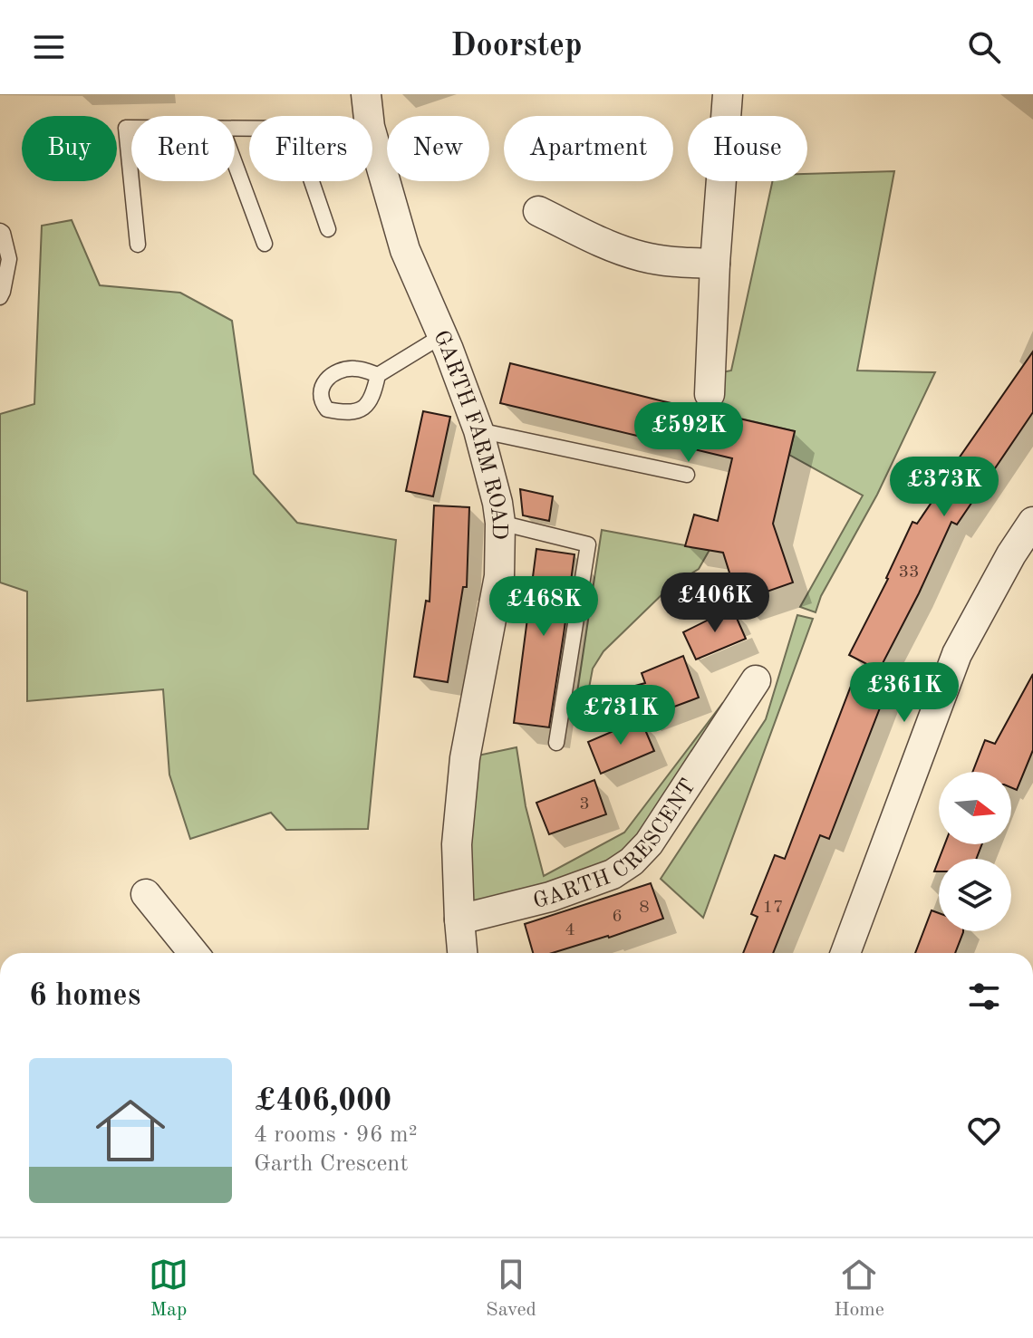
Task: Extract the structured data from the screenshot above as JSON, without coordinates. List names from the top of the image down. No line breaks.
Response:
{"streets":{"street":["GARTH FARM ROAD","GARTH CRESCENT"]},"crossings":[["GARTH FARM ROAD","GARTH CRESCENT"]],"house_numbers":["33","3","8","17","6","4"],"north":"right","page":{"header":"Doorstep","chip":["Buy","Rent","Filters","New","Apartment","House"],"price":["£592K","£373K","£406K","£468K","£361K","£731K"],"heading":"6 homes","list":[{"name":"£406,000","note":"4 rooms · 96 m² · Garth Crescent"}],"tabs":["Map","Saved","Home"]}}
